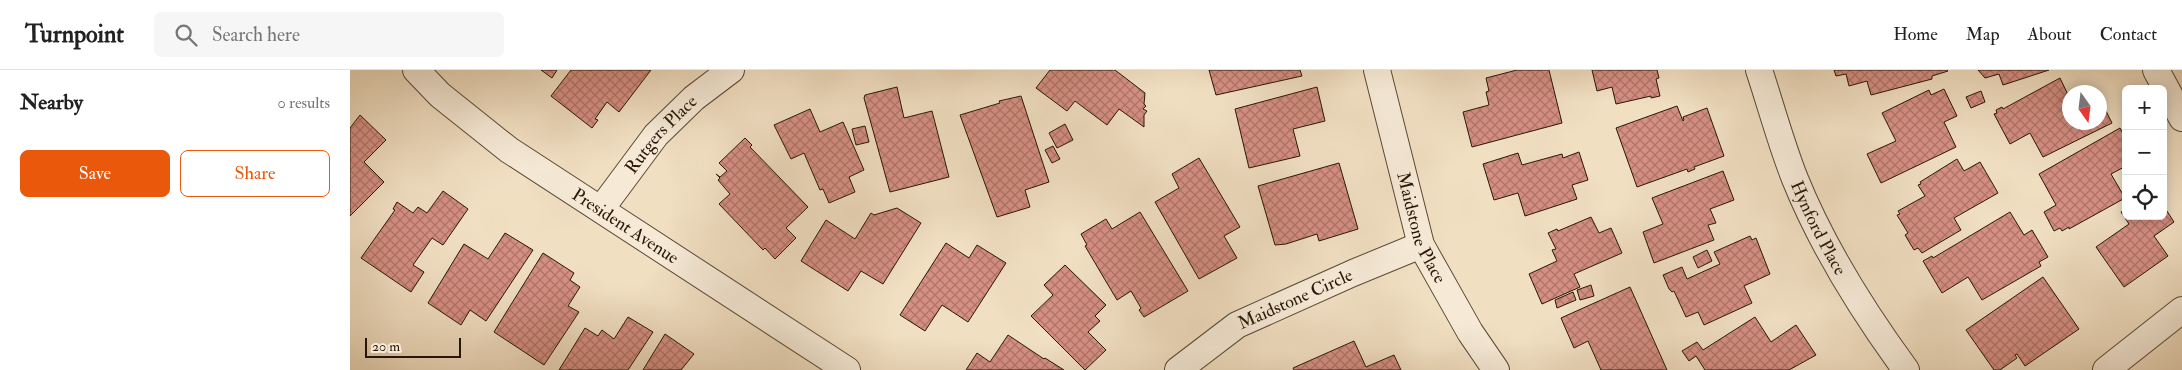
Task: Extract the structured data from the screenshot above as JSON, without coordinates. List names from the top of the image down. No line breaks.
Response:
{"streets":{"street":["Rutgers Place","President Avenue","Maidstone Place","Hynford Place","Maidstone Circle"]},"crossings":[["Rutgers Place","President Avenue"],["Maidstone Place","Maidstone Circle"]],"scale_bar":"20 m","north":"bottom","page":{"header":"Turnpoint","search":"Search here","nav":["Home","Map","About","Contact"],"heading":["Nearby","0 results"],"map_buttons":["+","−"],"buttons":["Save","Share"],"scale":"20 m"}}
